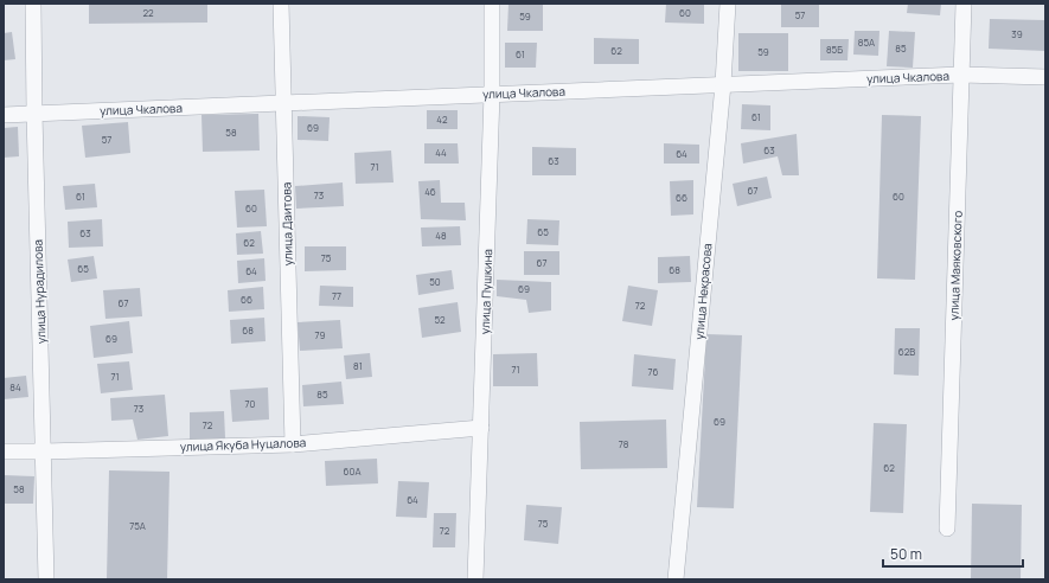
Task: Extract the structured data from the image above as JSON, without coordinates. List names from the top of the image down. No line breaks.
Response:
{"streets":{"street":["улица Чкалова","улица Даитова","улица Маяковского","улица Нурадилова","улица Пушкина","улица Некрасова","улица Якуба Нуцалова"]},"crossings":[["улица Чкалова","улица Даитова"],["улица Чкалова","улица Маяковского"],["улица Чкалова","улица Нурадилова"],["улица Чкалова","улица Пушкина"],["улица Чкалова","улица Некрасова"],["улица Даитова","улица Якуба Нуцалова"],["улица Нурадилова","улица Якуба Нуцалова"],["улица Пушкина","улица Якуба Нуцалова"]],"house_numbers":["22","60","57","59","39","85А","85","85Б","62","59","61","61","42","69","58","57","63","44","64","63","71","67","46","73","61","60","66","60","65","63","48","62","75","67","65","68","64","50","69","77","66","67","72","52","68","79","69","62В","81","71","76","71","84","85","70","73","69","72","78","62","60А","58","64","75","75А","72"],"scale_bar":"50 m"}
